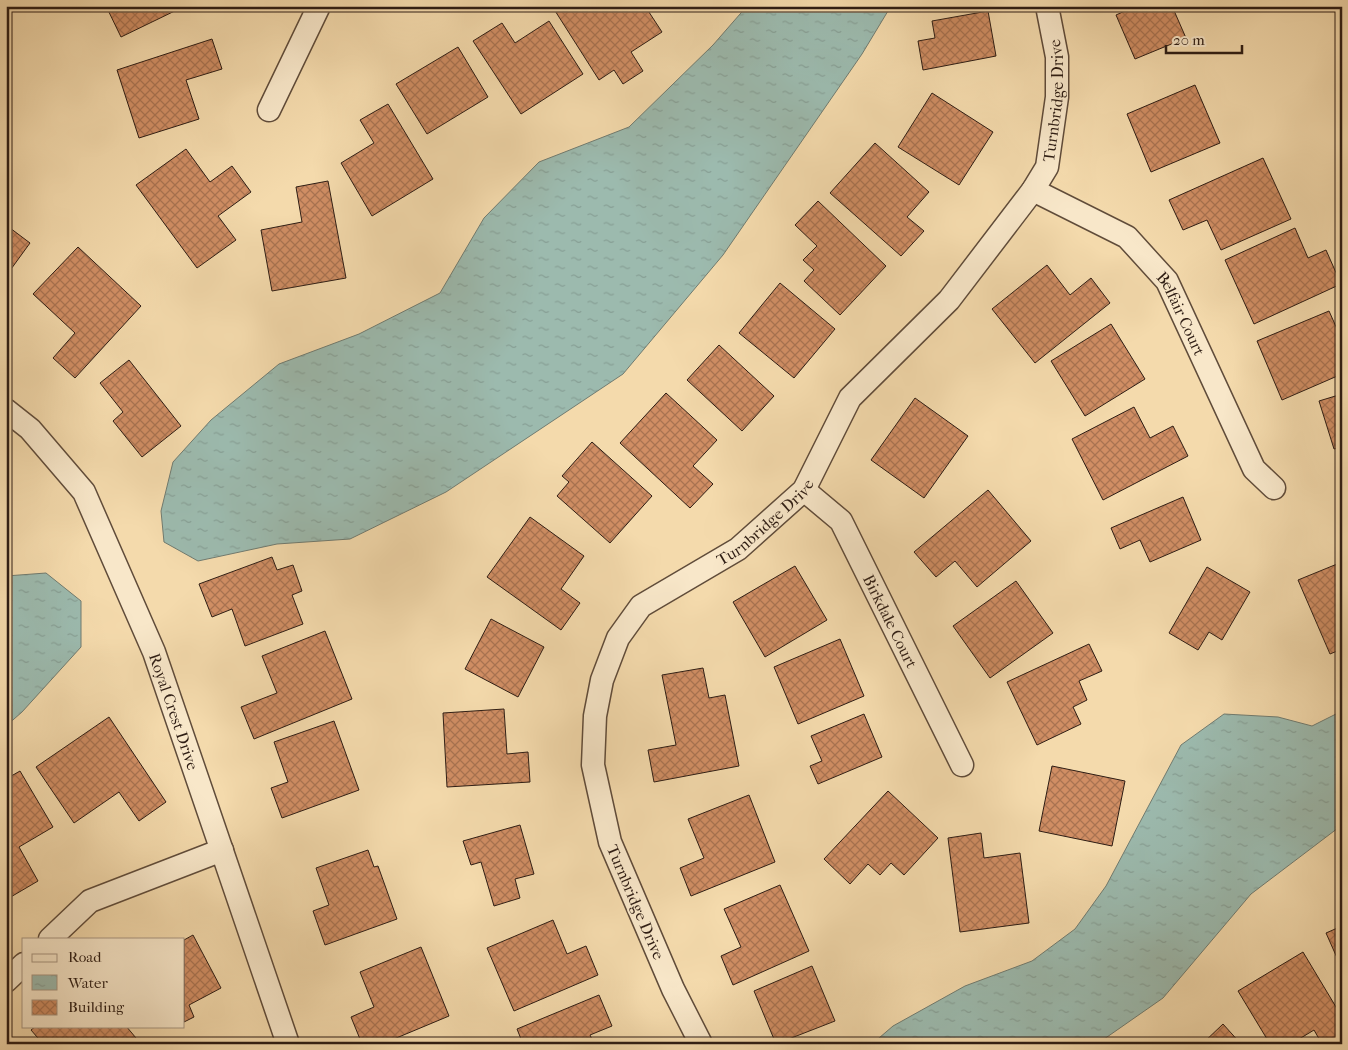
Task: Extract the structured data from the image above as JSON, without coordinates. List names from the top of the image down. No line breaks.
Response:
{"streets":{"street":["Turnbridge Drive","Belfair Court","Birkdale Court","Royal Crest Drive"]},"crossings":[["Turnbridge Drive","Belfair Court"],["Turnbridge Drive","Birkdale Court"]],"legend":["Road","Water","Building"],"scale_bar":"20 m"}
